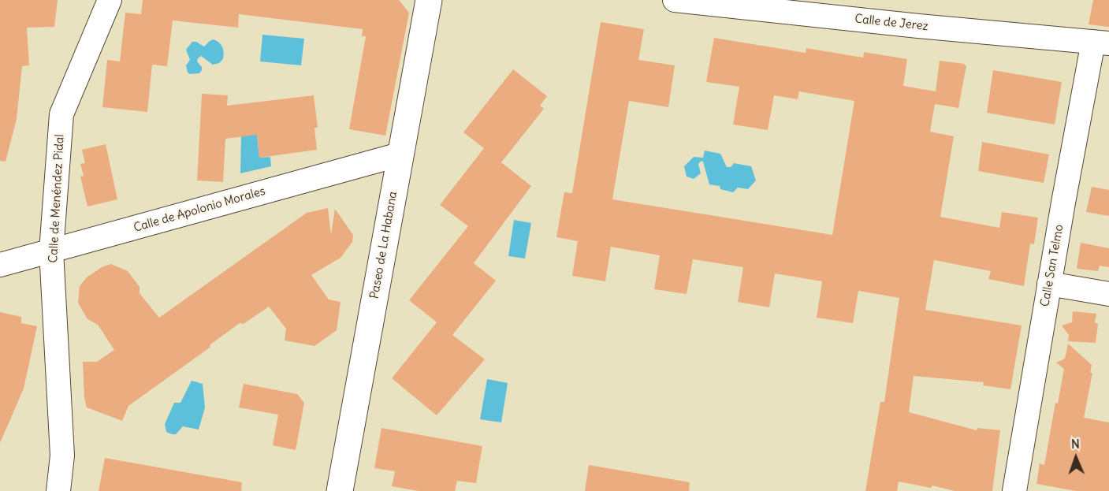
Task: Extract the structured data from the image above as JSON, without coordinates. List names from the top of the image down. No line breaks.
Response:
{"streets":{"street":["Calle de Jerez","Calle de Menéndez Pidal","Calle de Apolonio Morales","Paseo de La Habana","Calle San Telmo"]},"crossings":[["Calle de Jerez","Calle San Telmo"],["Calle de Menéndez Pidal","Calle de Apolonio Morales"],["Calle de Apolonio Morales","Paseo de La Habana"]],"north":"top"}
